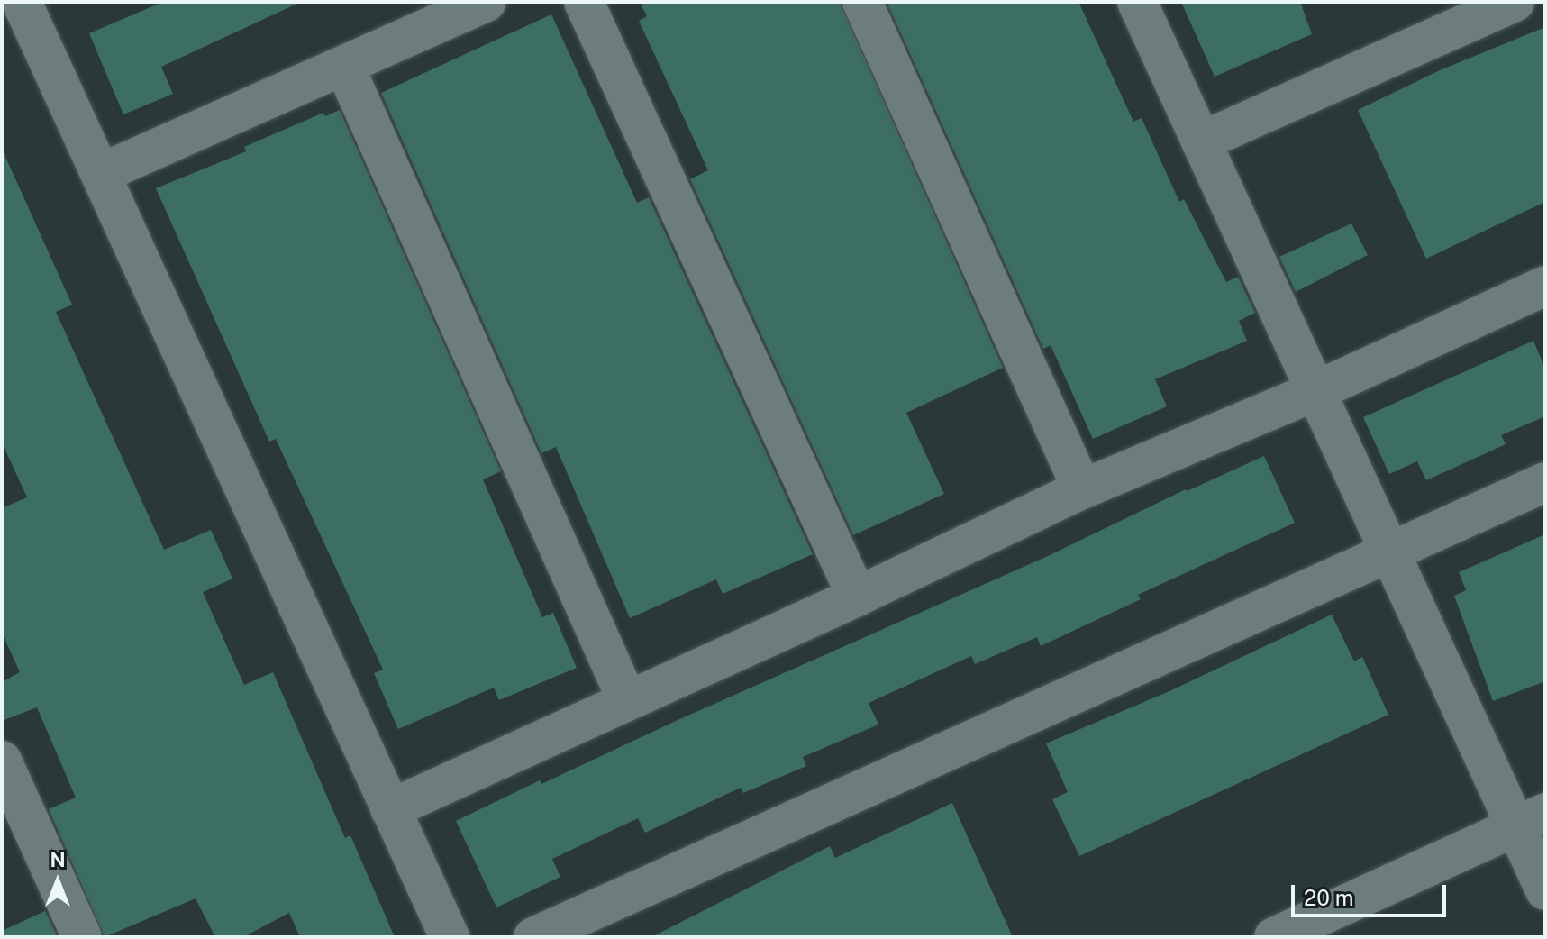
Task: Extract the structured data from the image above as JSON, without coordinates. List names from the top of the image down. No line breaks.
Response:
{"scale_bar":"20 m","north":"top"}
